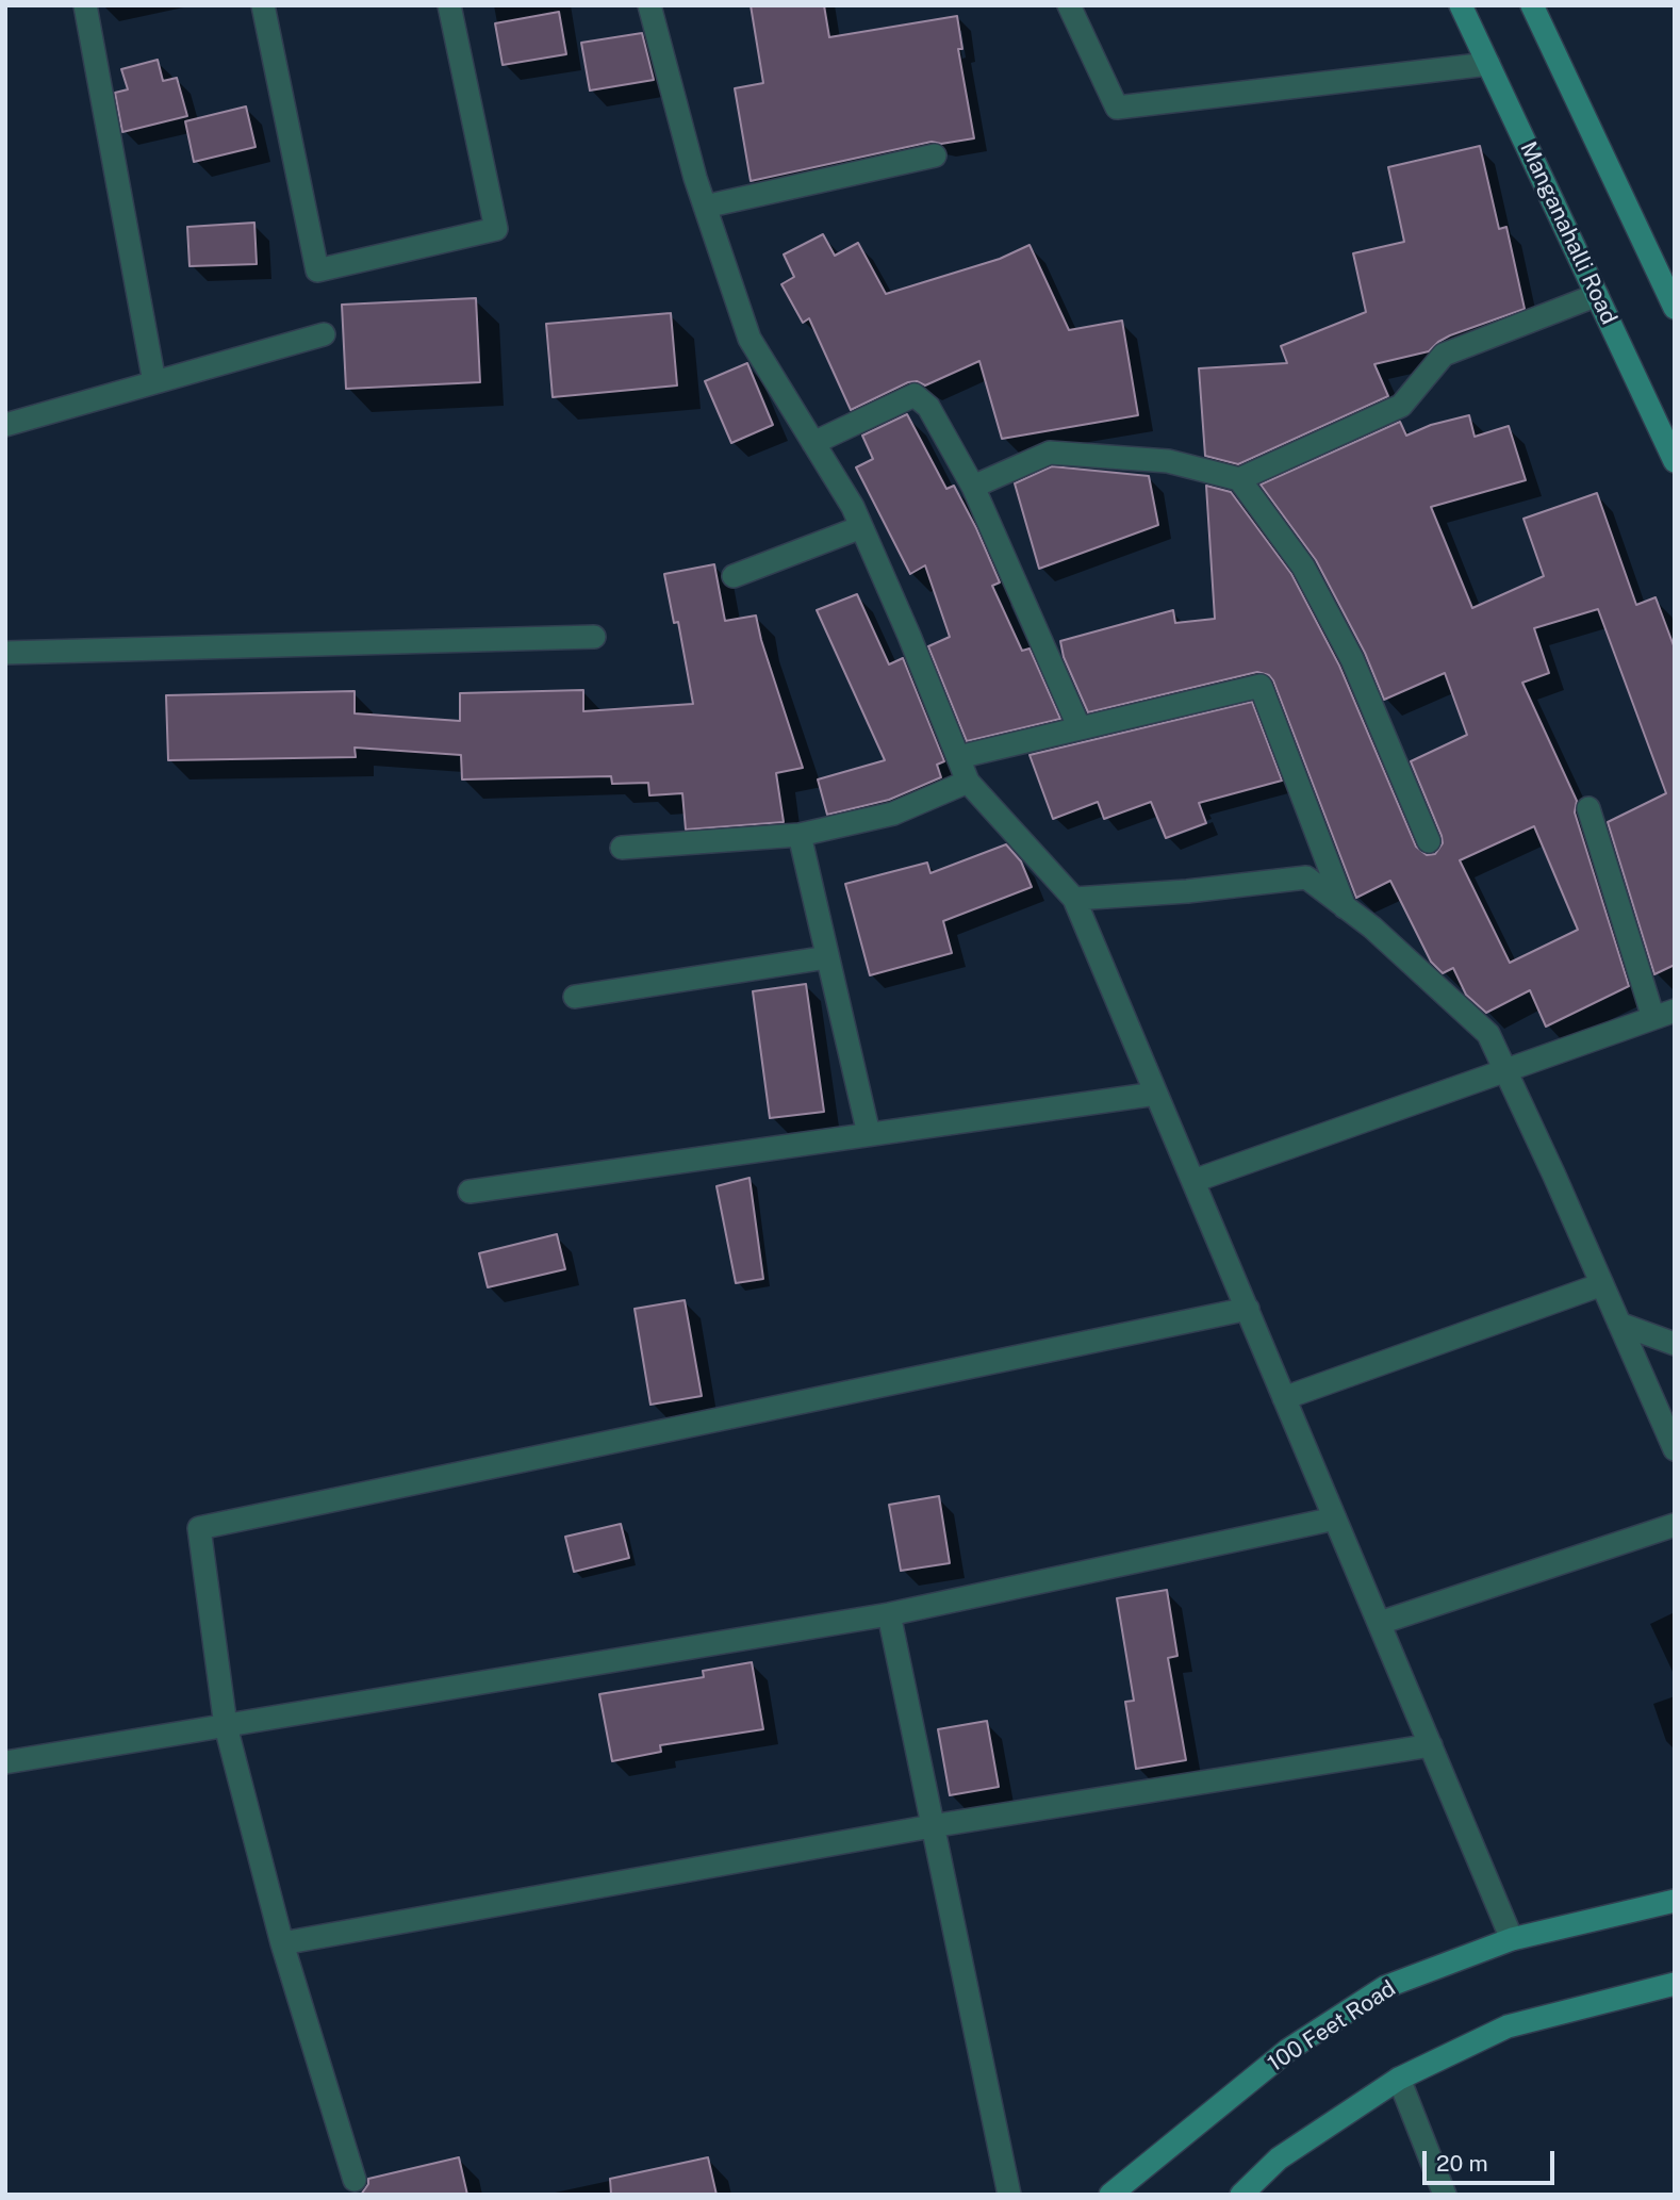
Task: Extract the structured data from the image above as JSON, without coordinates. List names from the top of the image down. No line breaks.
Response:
{"streets":{"main road":["Manganahalli Road","100 Feet Road"]},"scale_bar":"20 m"}
